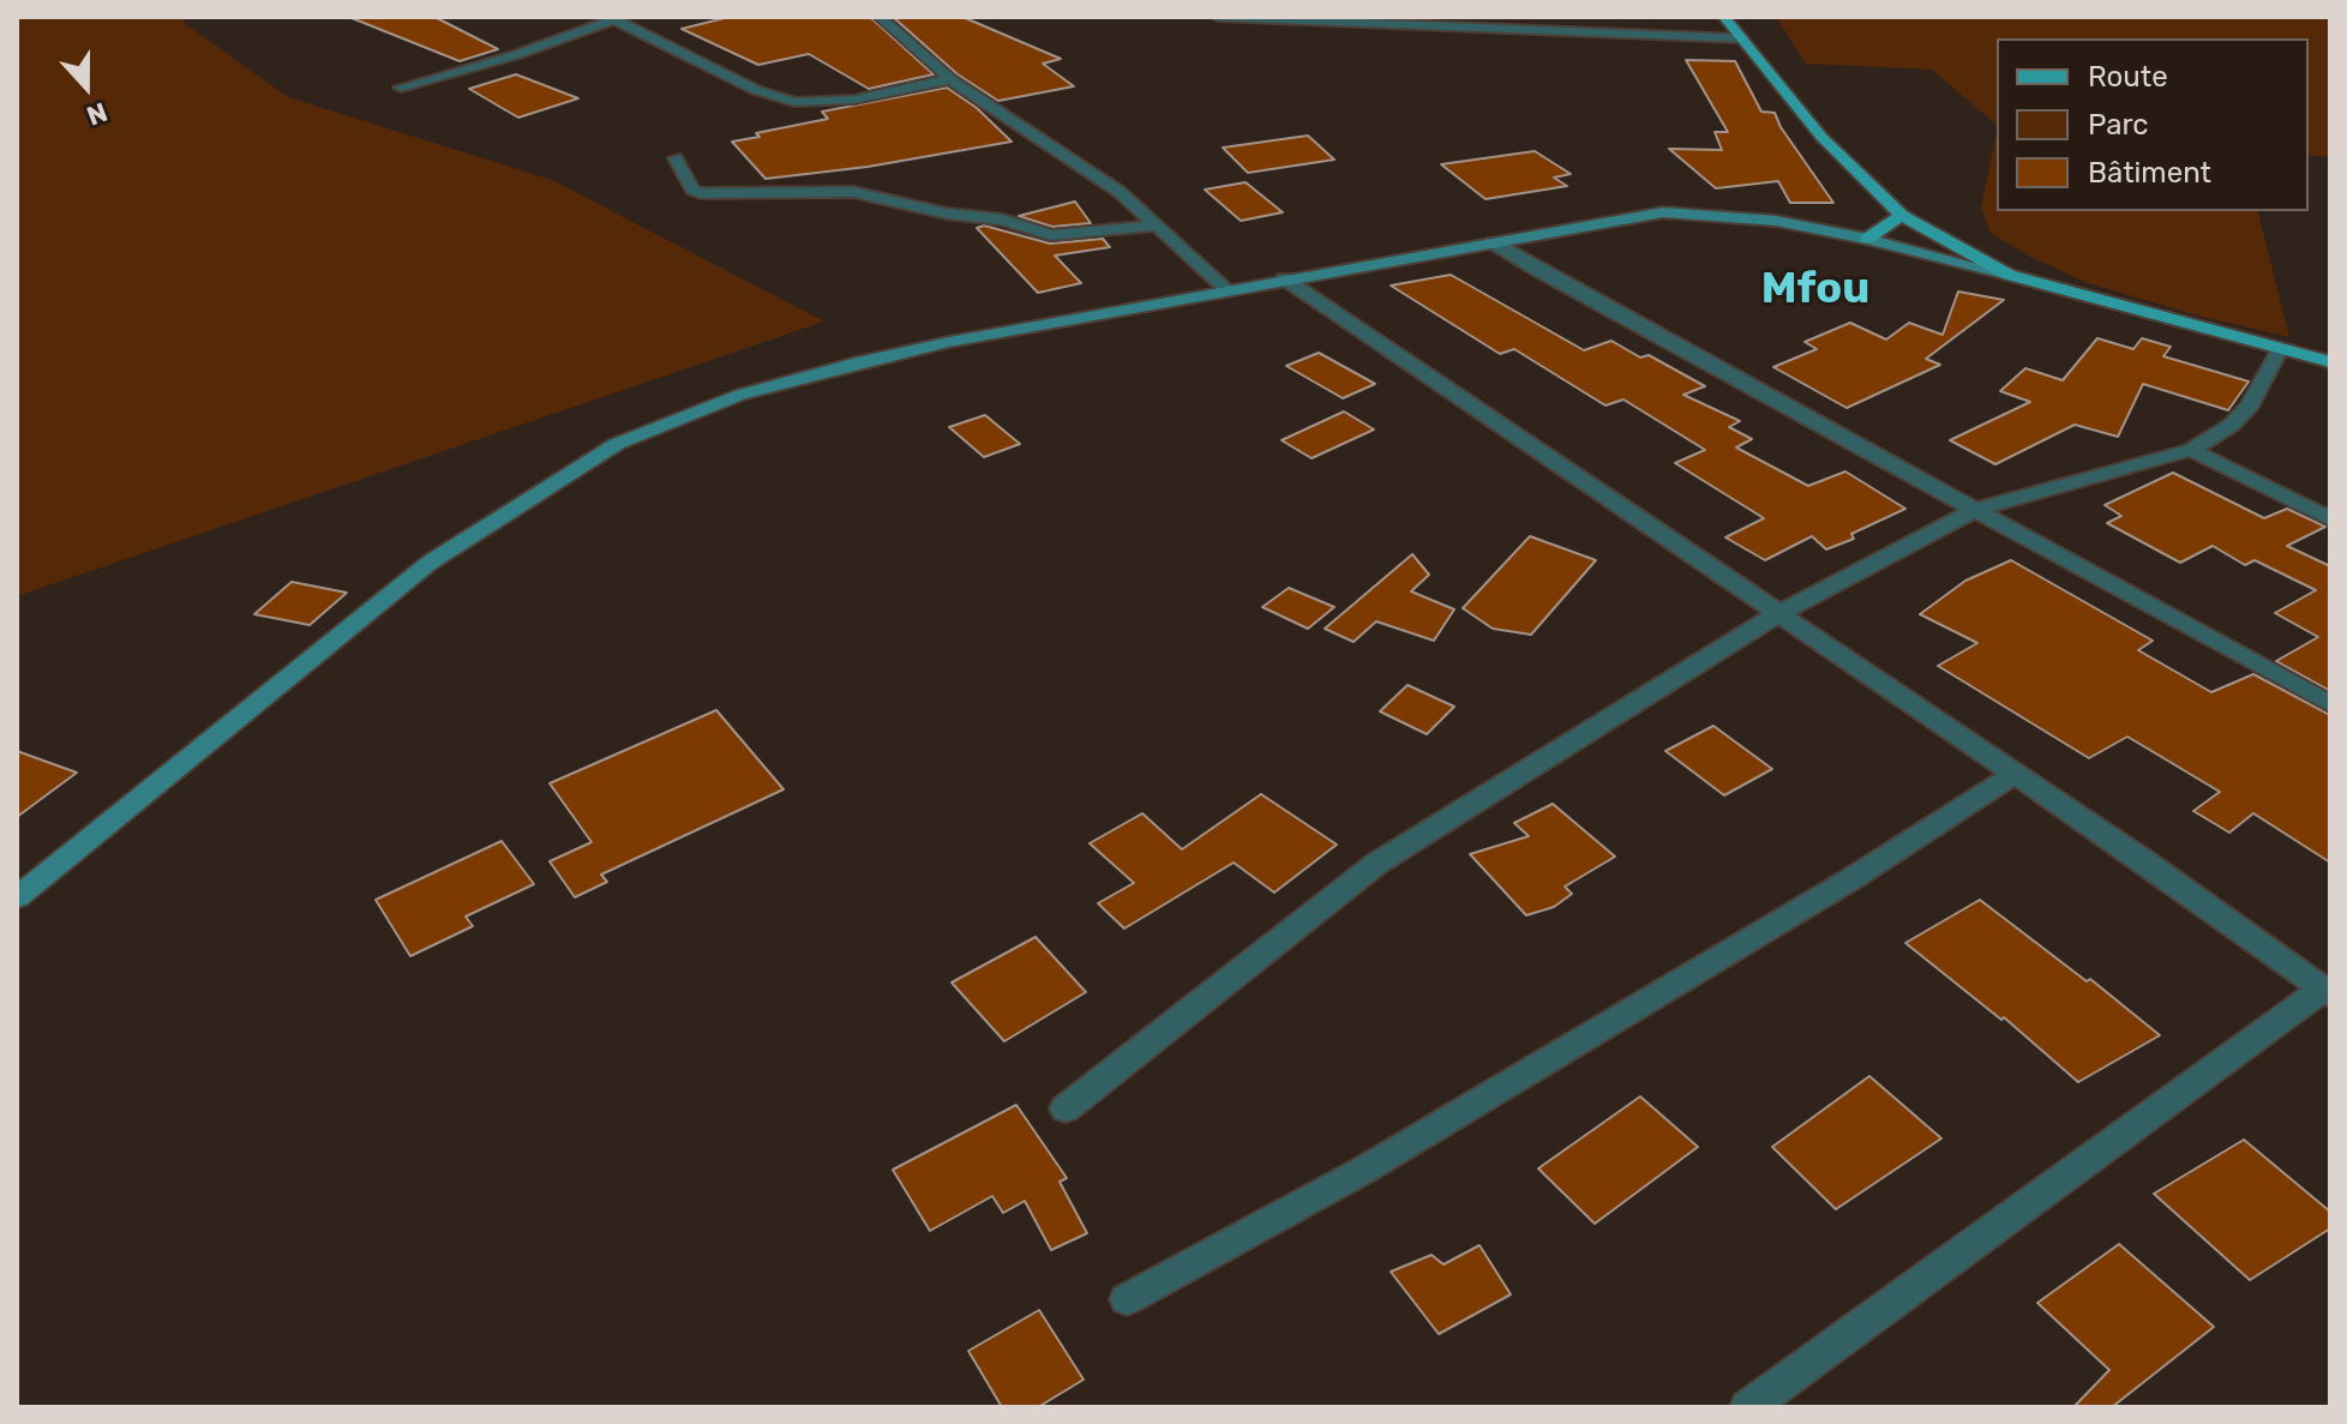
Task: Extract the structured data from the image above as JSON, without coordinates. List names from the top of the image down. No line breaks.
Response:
{"districts":["Mfou"],"legend":["Route","Parc","Bâtiment"],"north":"bottom"}
